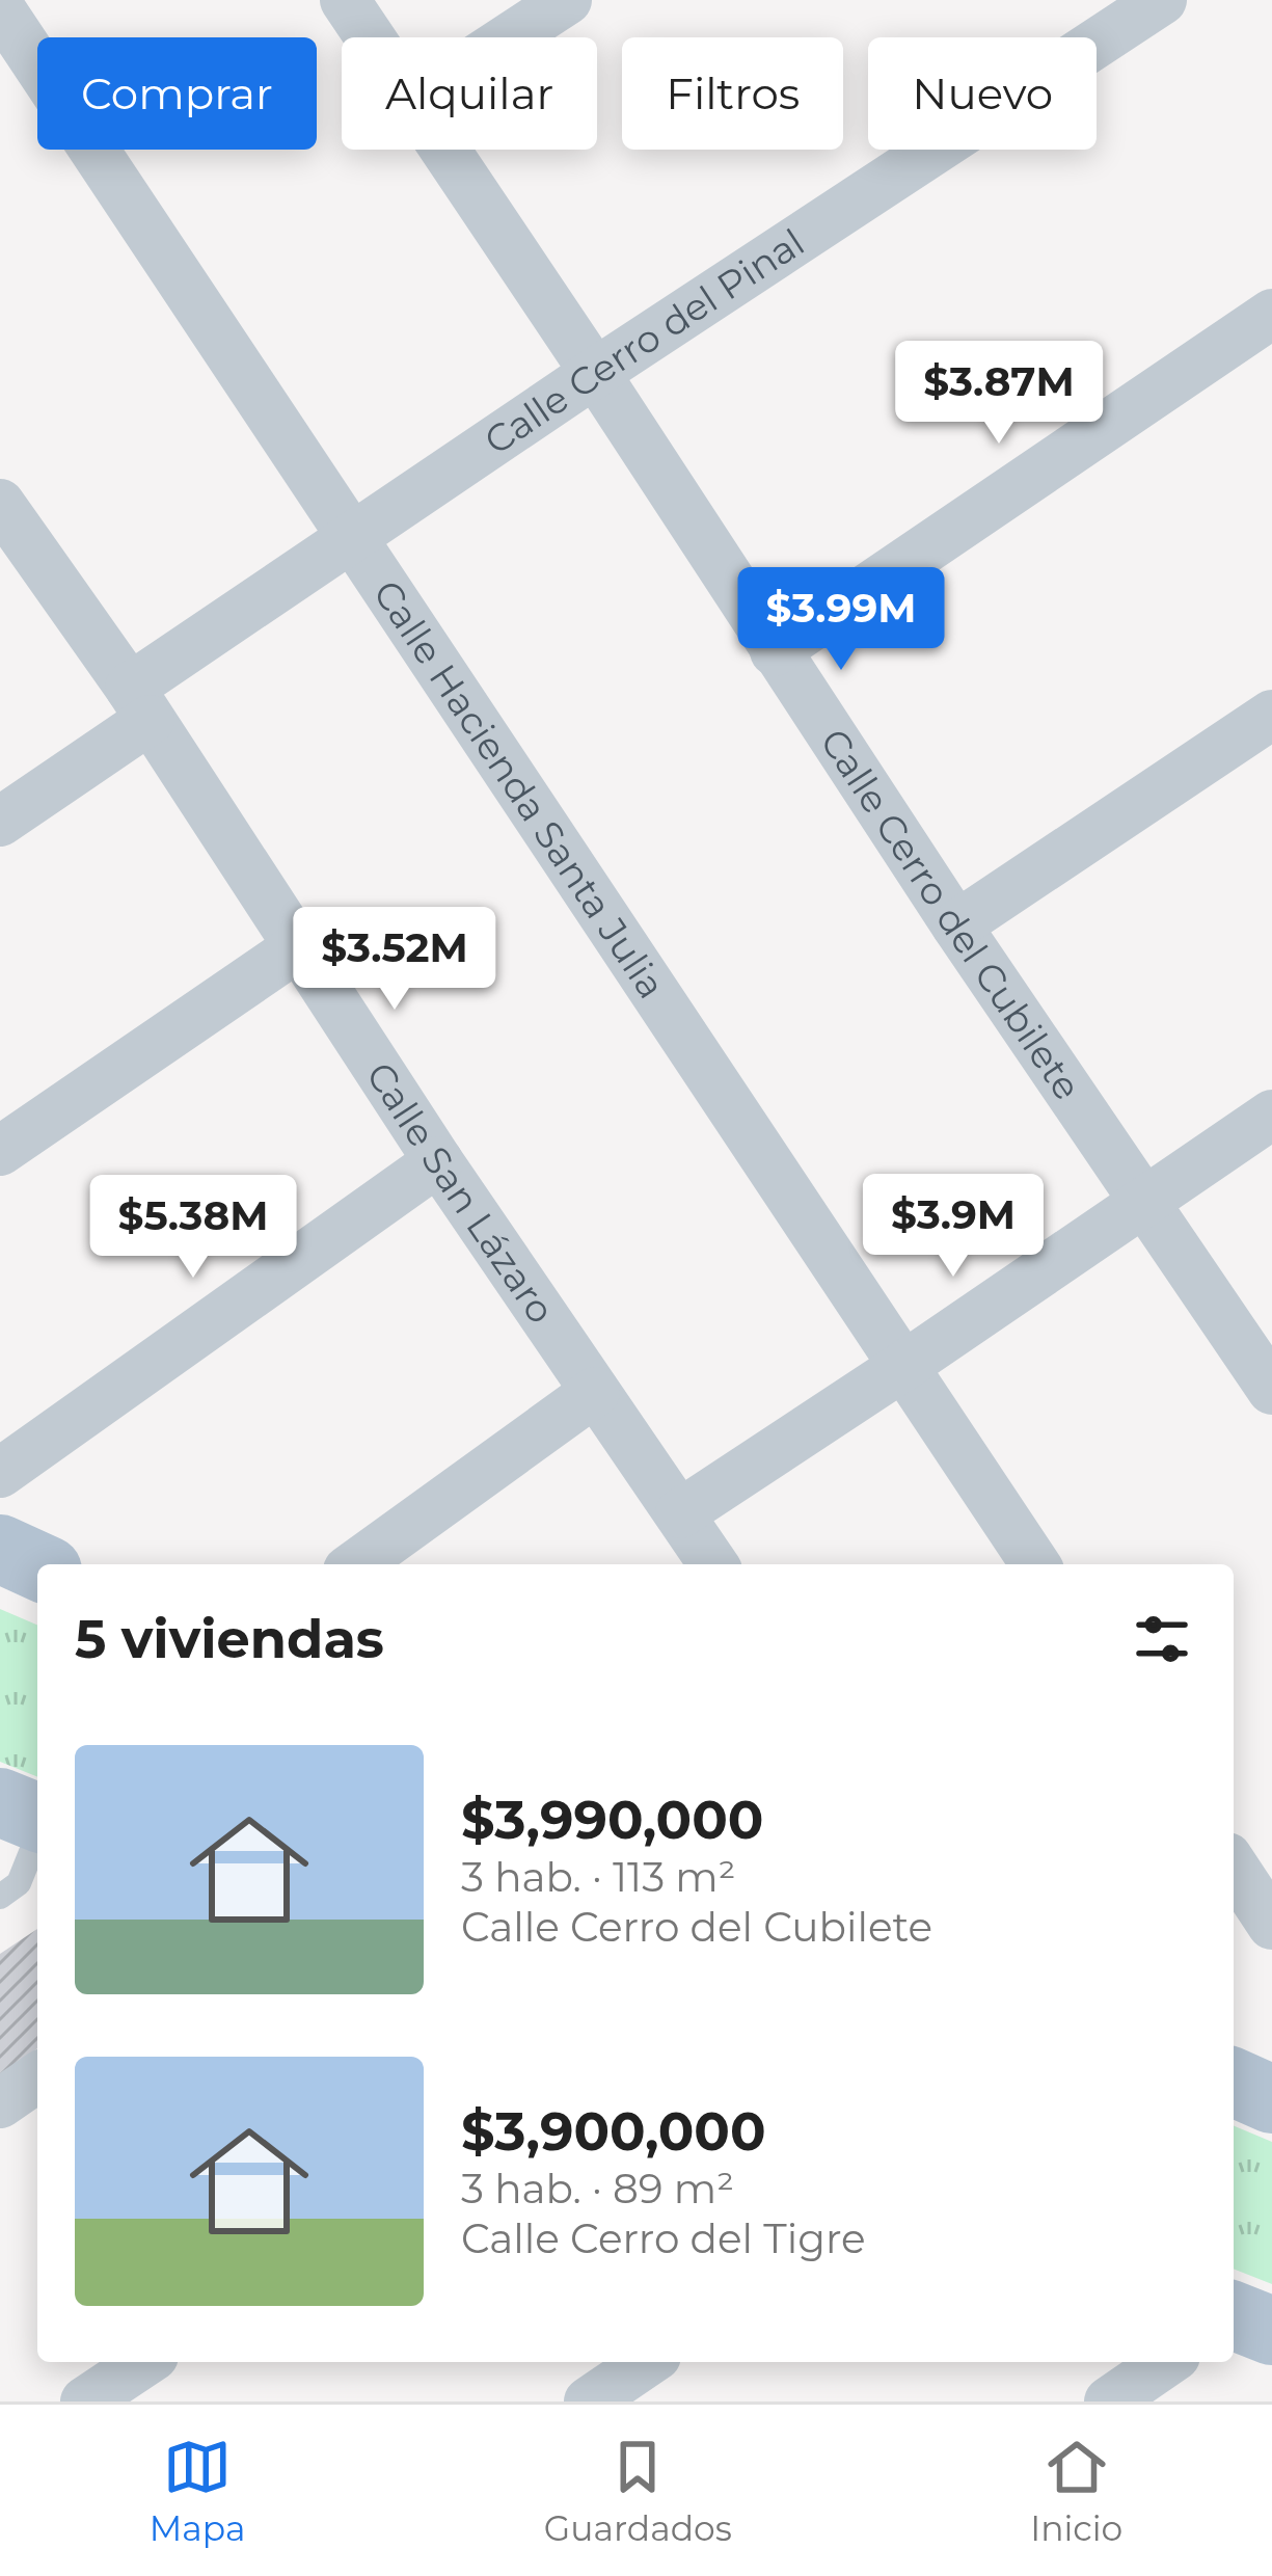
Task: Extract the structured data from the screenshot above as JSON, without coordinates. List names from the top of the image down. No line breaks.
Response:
{"streets":{"street":["Calle Cerro del Pinal","Calle Hacienda Santa Julia","Calle Cerro del Cubilete","Calle San Lázaro"]},"crossings":[["Calle Cerro del Pinal","Calle Hacienda Santa Julia"],["Calle Cerro del Pinal","Calle Cerro del Cubilete"],["Calle Cerro del Pinal","Calle San Lázaro"]],"page":{"chip":["Comprar","Alquilar","Filtros","Nuevo"],"price":["$3.87M","$3.99M","$3.52M","$3.9M","$5.38M"],"heading":"5 viviendas","list":[{"name":"$3,990,000","note":"3 hab. · 113 m² · Calle Cerro del Cubilete"},{"name":"$3,900,000","note":"3 hab. · 89 m² · Calle Cerro del Tigre"}],"tabs":["Mapa","Guardados","Inicio"]}}
